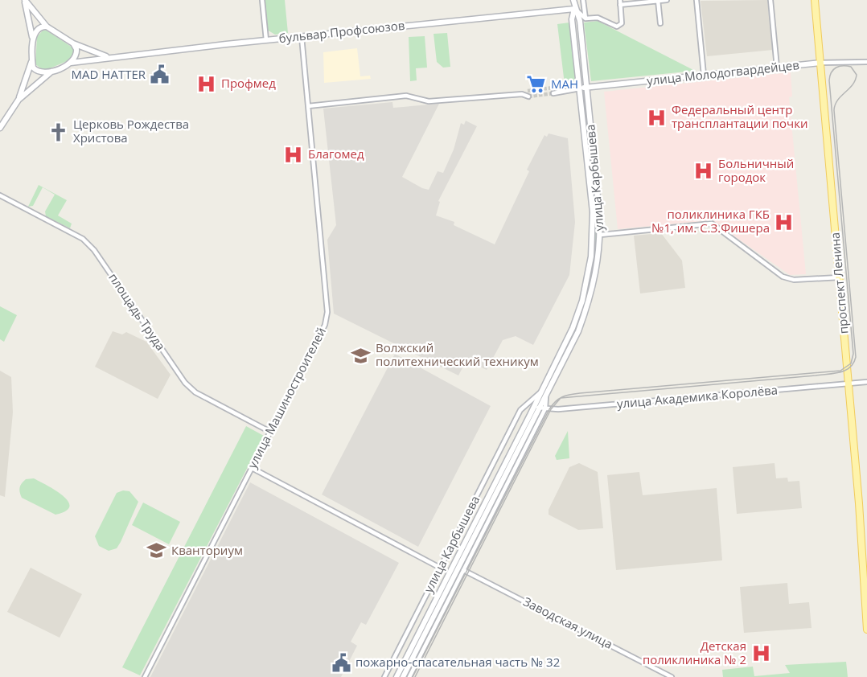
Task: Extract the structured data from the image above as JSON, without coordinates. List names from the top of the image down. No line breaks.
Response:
{"streets":{"main road":["проспект Ленина"],"street":["бульвар Профсоюзов","улица Молодогвардейцев","улица Карбышева","площадь Труда","улица Академика Королёва","улица Машиностроителей","Заводская улица"]},"crossings":[["бульвар Профсоюзов","улица Карбышева"],["бульвар Профсоюзов","улица Машиностроителей"],["улица Молодогвардейцев","улица Карбышева"],["улица Молодогвардейцев","проспект Ленина"],["улица Карбышева","улица Академика Королёва"],["улица Карбышева","Заводская улица"],["проспект Ленина","улица Академика Королёва"],["площадь Труда","улица Машиностроителей"]],"places":{"public building":["MAD HATTER","пожарно-спасательная часть № 32"],"hospital":["Профмед","Федеральный центр трансплантации почки","Благомед","Больничный городок","поликлиника ГКБ №1, им. С.З.Фишера","Детская поликлиника № 2"],"supermarket":["МАН"],"church":["Церковь Рождества Христова"],"school or university":["Волжский политехнический техникум","Кванториум"]}}
